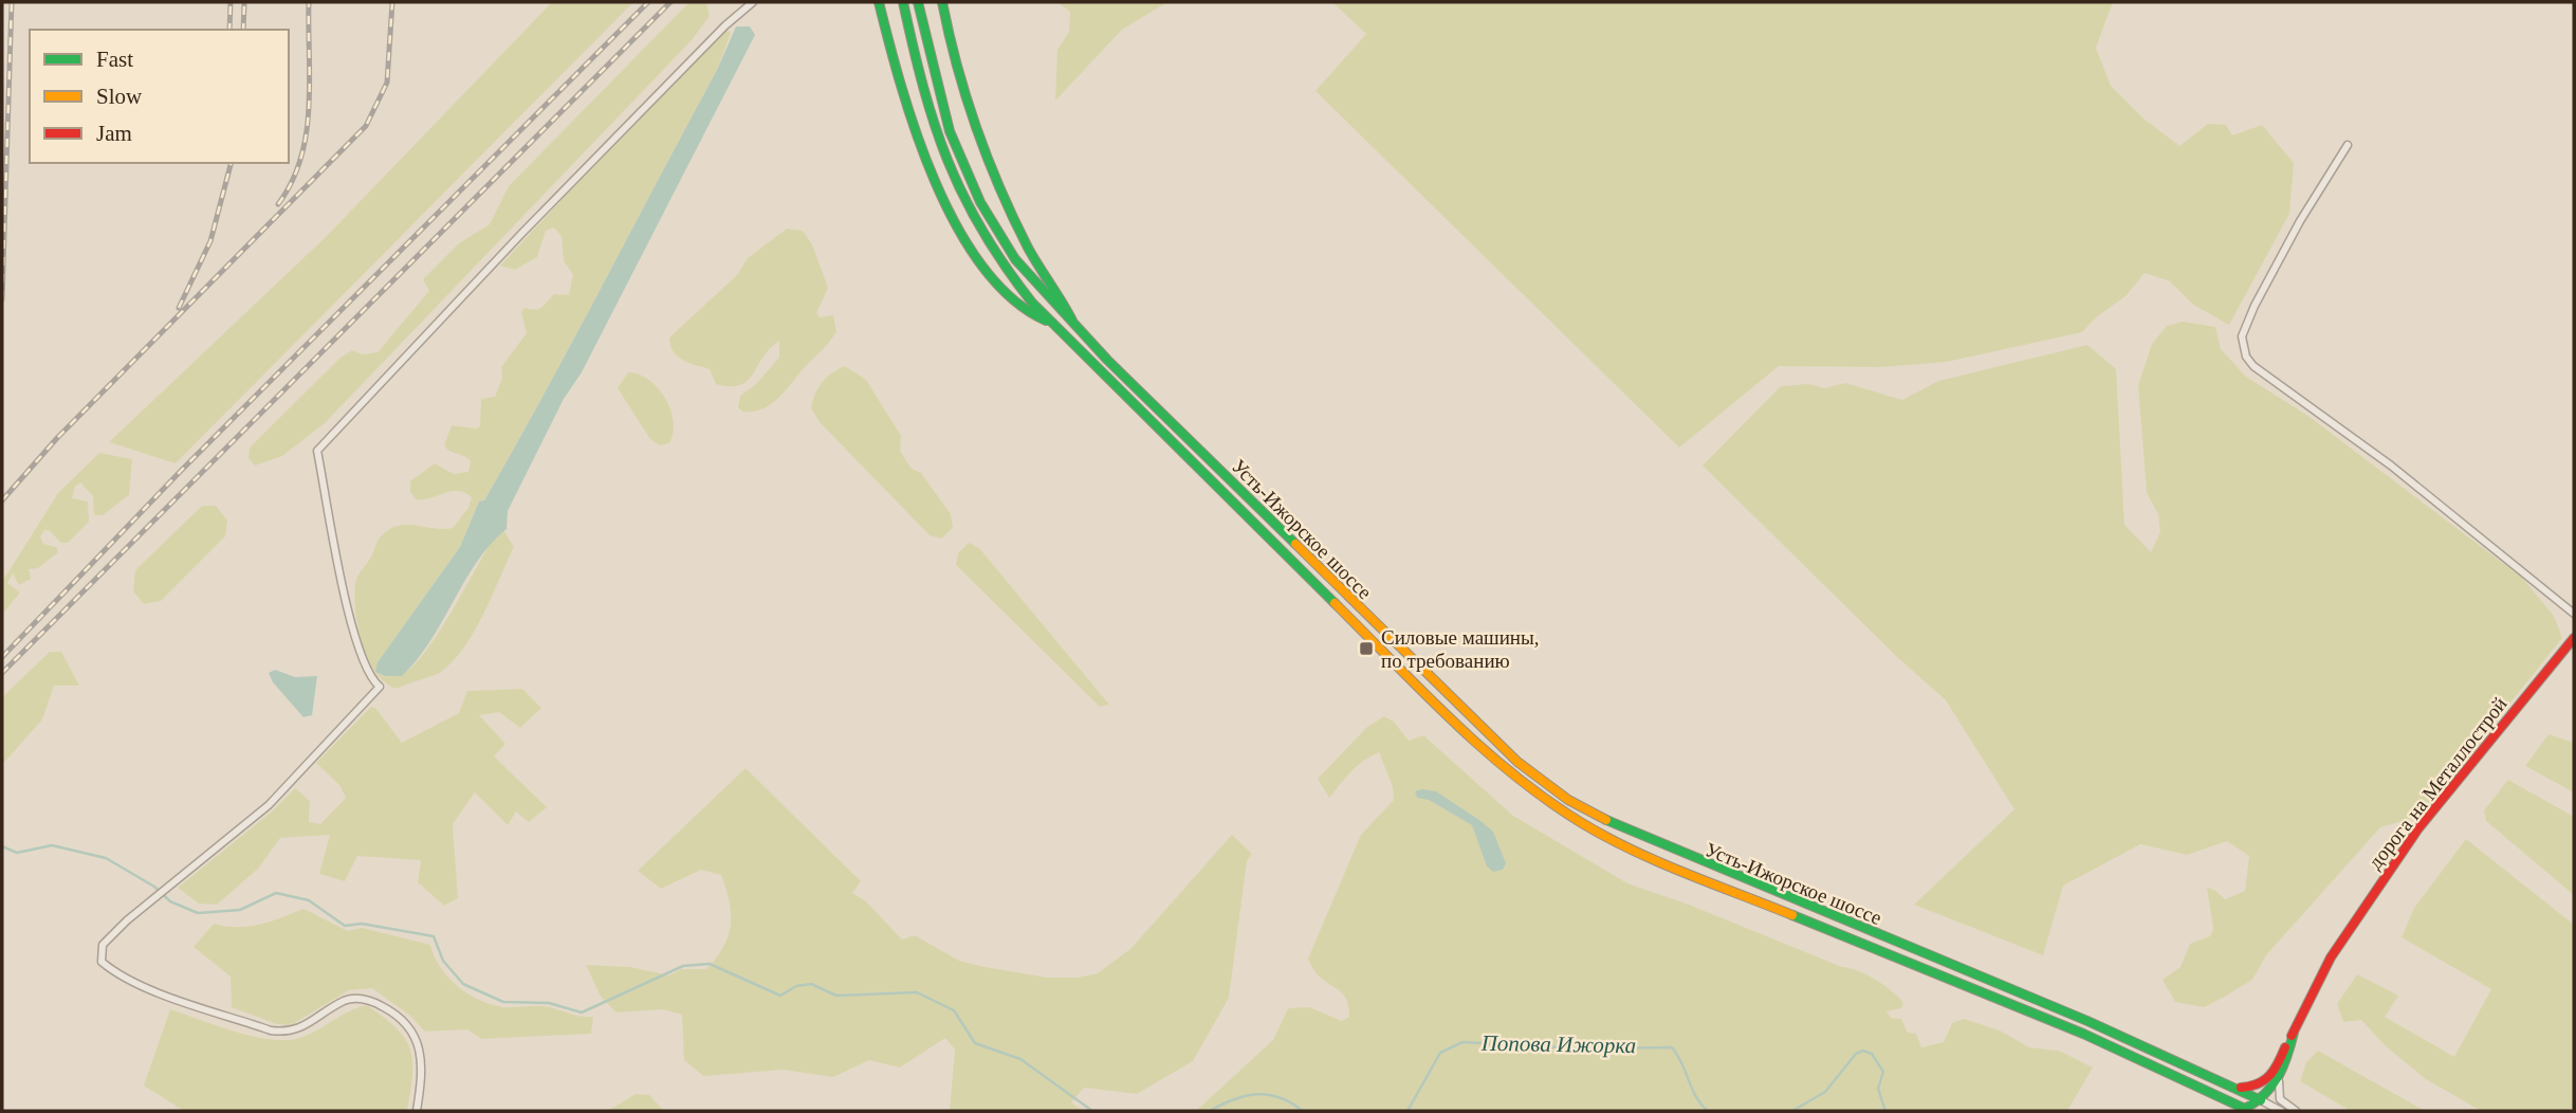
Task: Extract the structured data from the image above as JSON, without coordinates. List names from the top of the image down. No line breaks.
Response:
{"streets":{"street":["Усть-Ижорское шоссе","дорога на Металлострой"]},"crossings":[["Усть-Ижорское шоссе","дорога на Металлострой"]],"water":["Попова Ижорка"],"places":{"transit":["Силовые машины, по требованию"]},"legend":["Fast","Slow","Jam"]}
